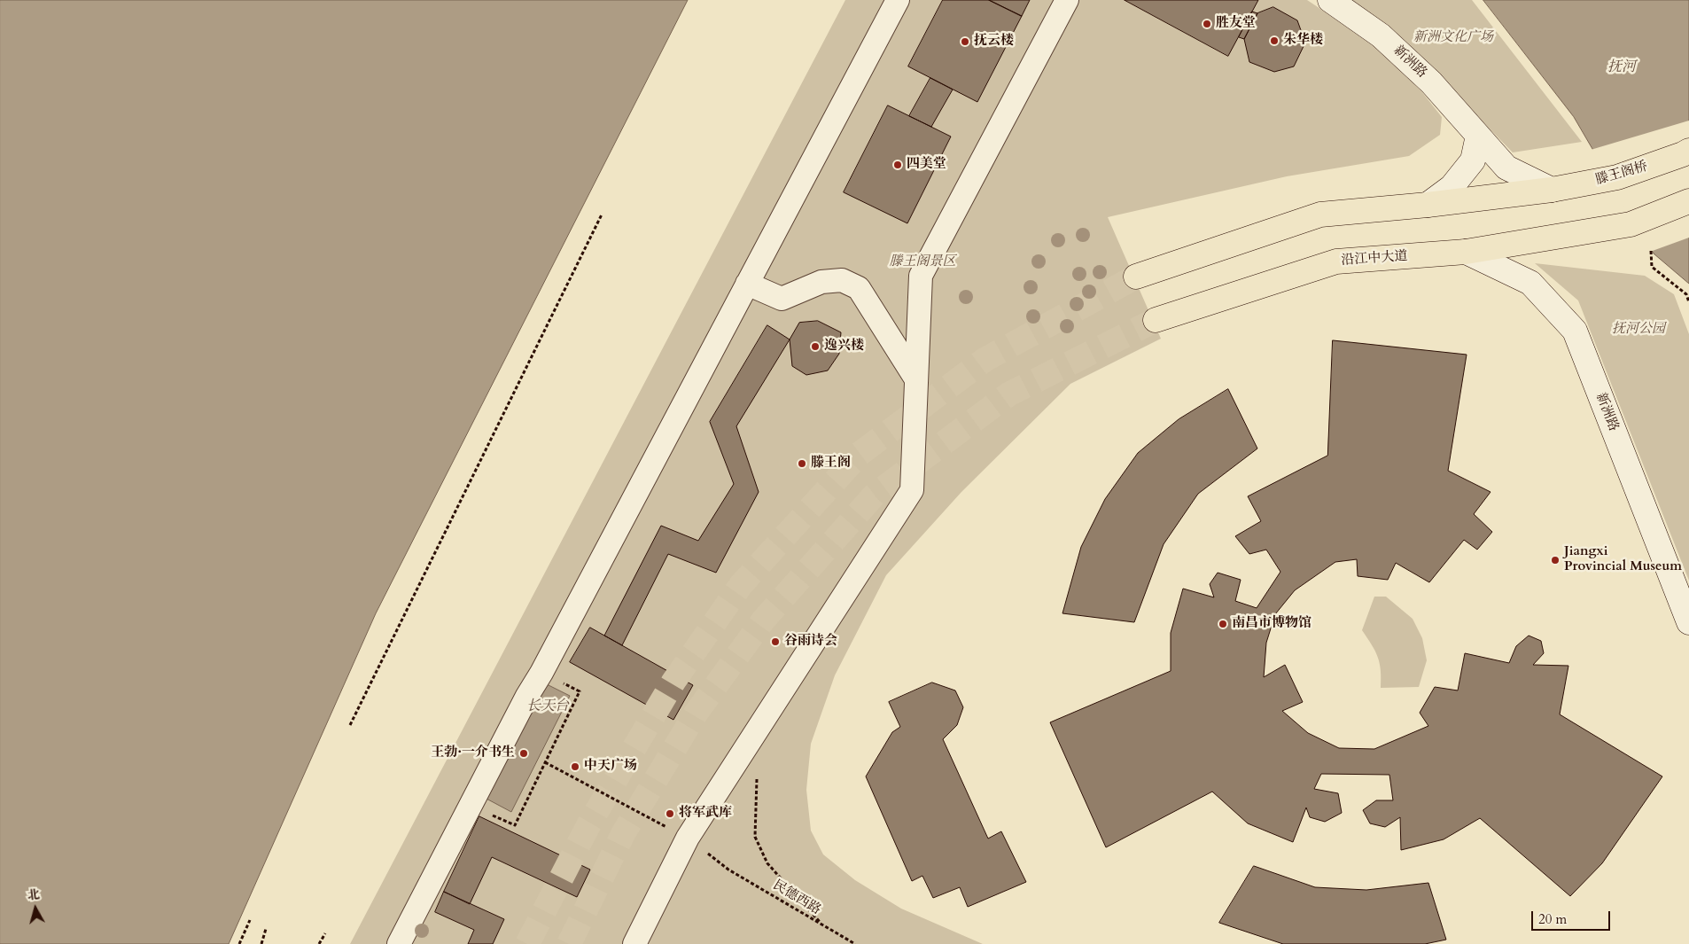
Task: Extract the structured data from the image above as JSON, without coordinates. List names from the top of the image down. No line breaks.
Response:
{"streets":{"highway":["滕王阁桥","沿江中大道"],"main road":["新洲路"],"path":["民德西路"]},"crossings":[["新洲路","滕王阁桥"],["新洲路","沿江中大道"]],"water":["抚河","长天台"],"parks":["新洲文化广场","滕王阁景区","抚河公园"],"places":["胜友堂","朱华楼","抚云楼","四美堂","逸兴楼","滕王阁","Jiangxi Provincial Museum","南昌市博物馆","谷雨诗会","王勃·一介书生","中天广场","将军武库"],"scale_bar":"20 m","north":"top"}
